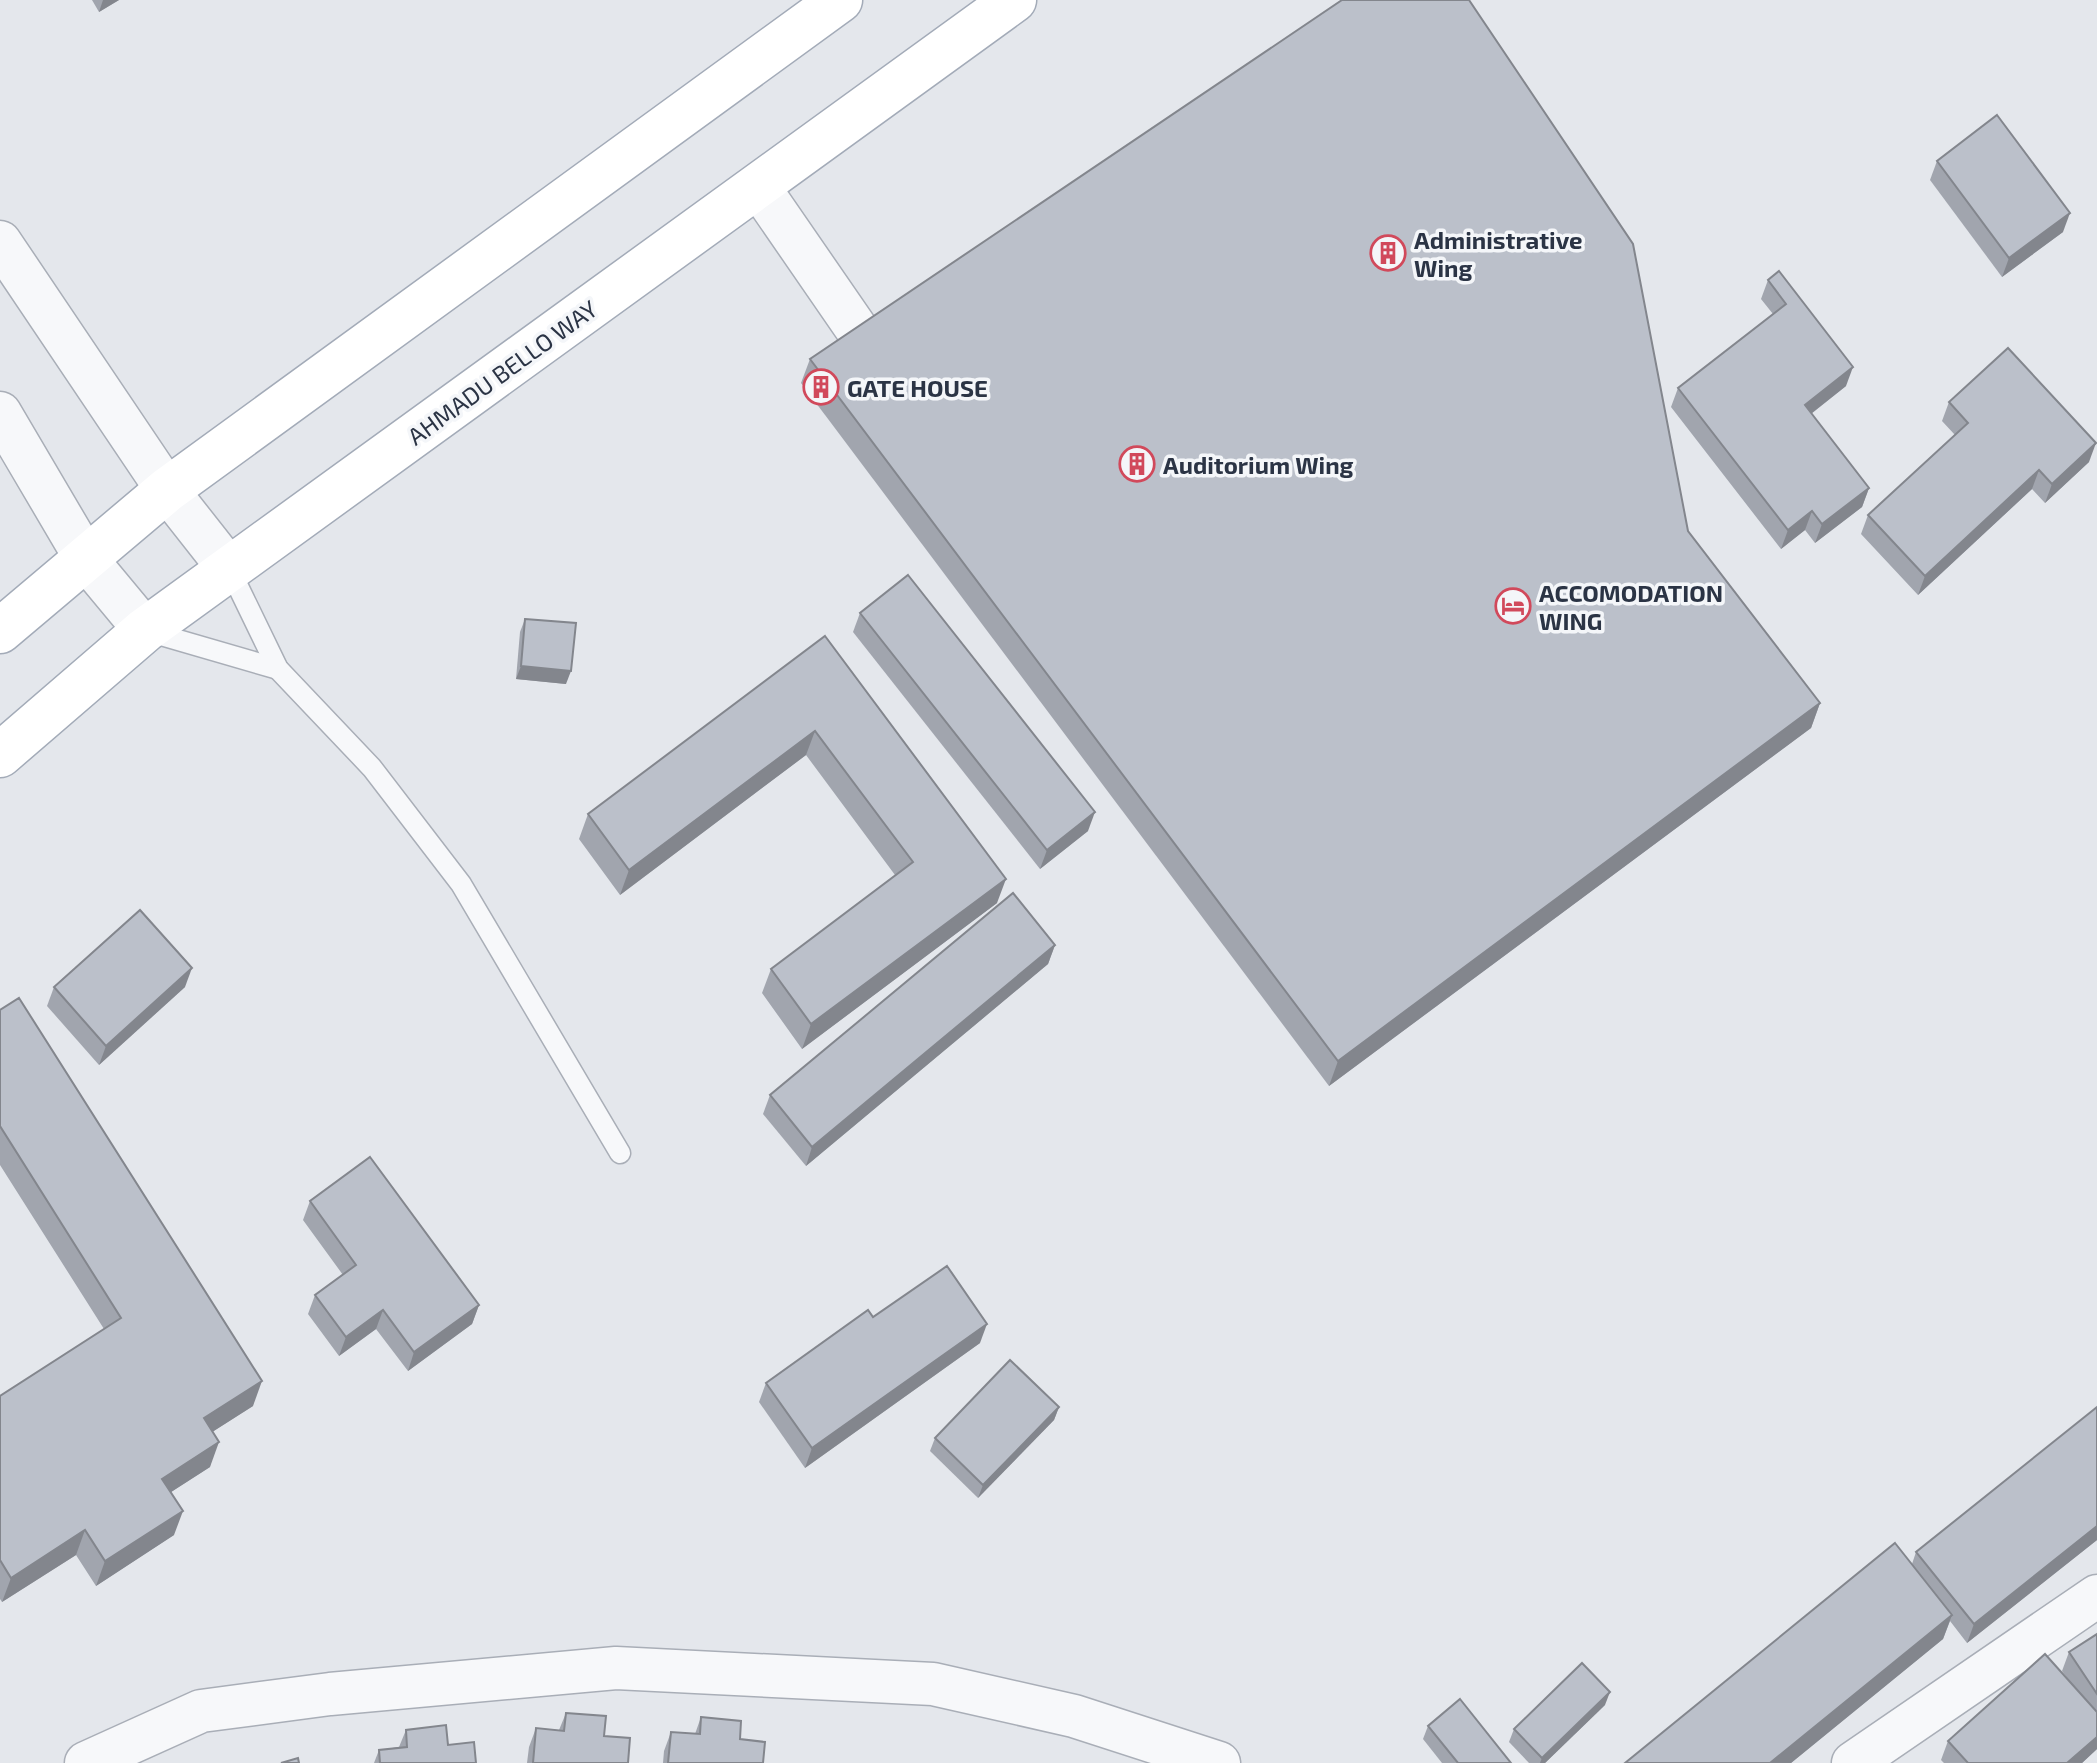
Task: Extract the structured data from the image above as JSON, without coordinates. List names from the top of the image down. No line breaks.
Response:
{"streets":{"main road":["AHMADU BELLO WAY"]},"places":{"building":["Administrative Wing","GATE HOUSE","Auditorium Wing"],"hotel":["ACCOMODATION WING"]}}
